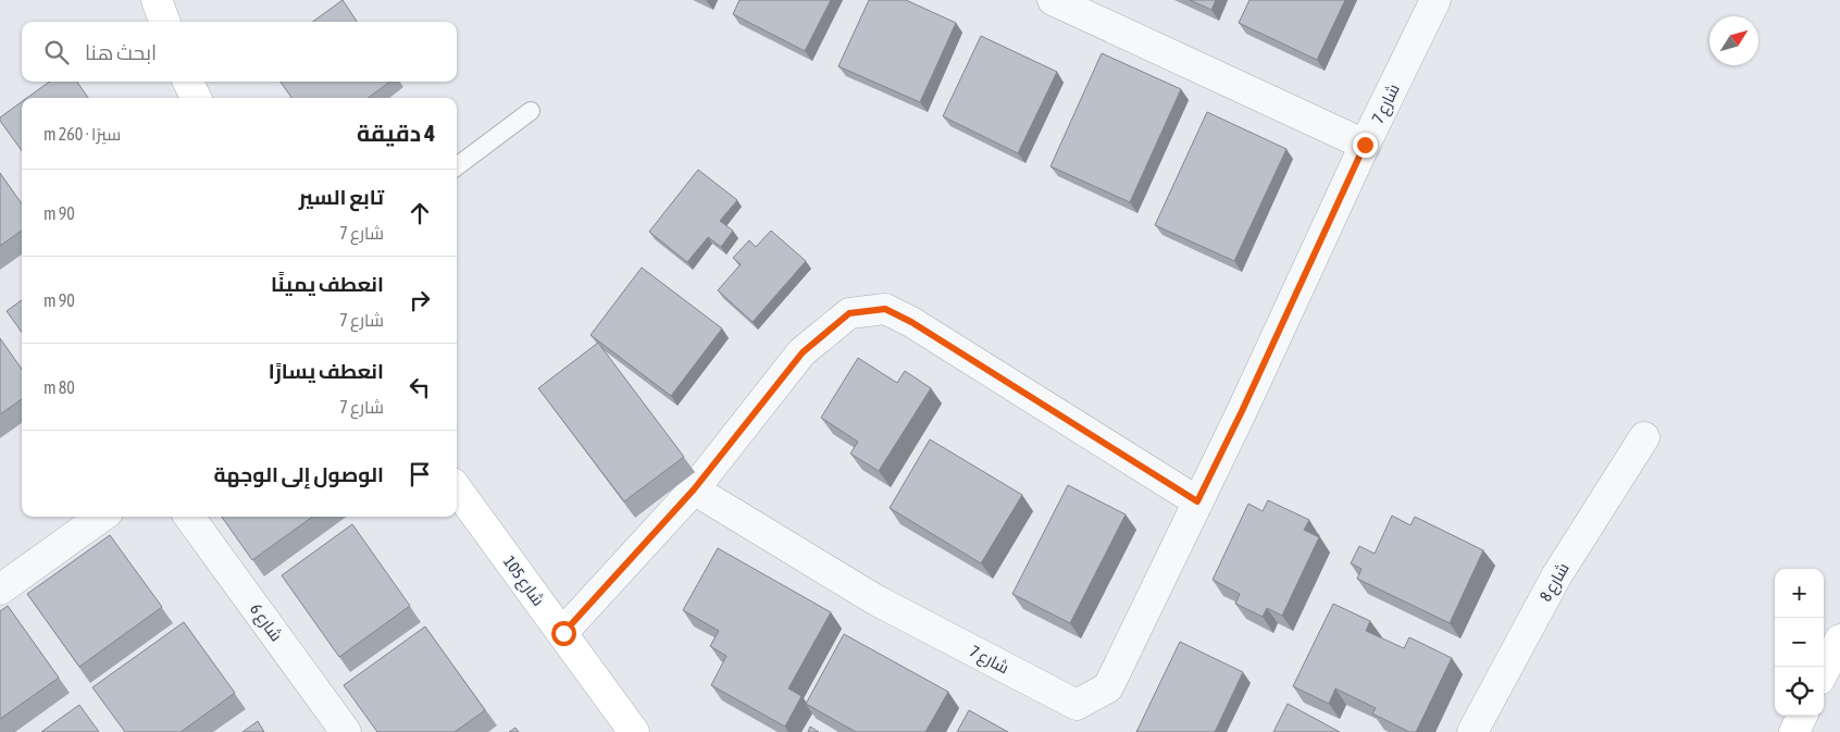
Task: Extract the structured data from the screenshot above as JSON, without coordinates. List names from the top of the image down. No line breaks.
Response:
{"streets":{"street":["شارع 7","شارع 105","شارع 8","شارع 6"]},"north":"top right","page":{"search":"ابحث هنا","heading":["4 دقيقة","سيرًا · 260 m"],"list":[["تابع السير","شارع 7","90 m"],["انعطف يمينًا","شارع 7","90 m"],["انعطف يسارًا","شارع 7","80 m"],"الوصول إلى الوجهة"],"map_buttons":["+","−"]}}
